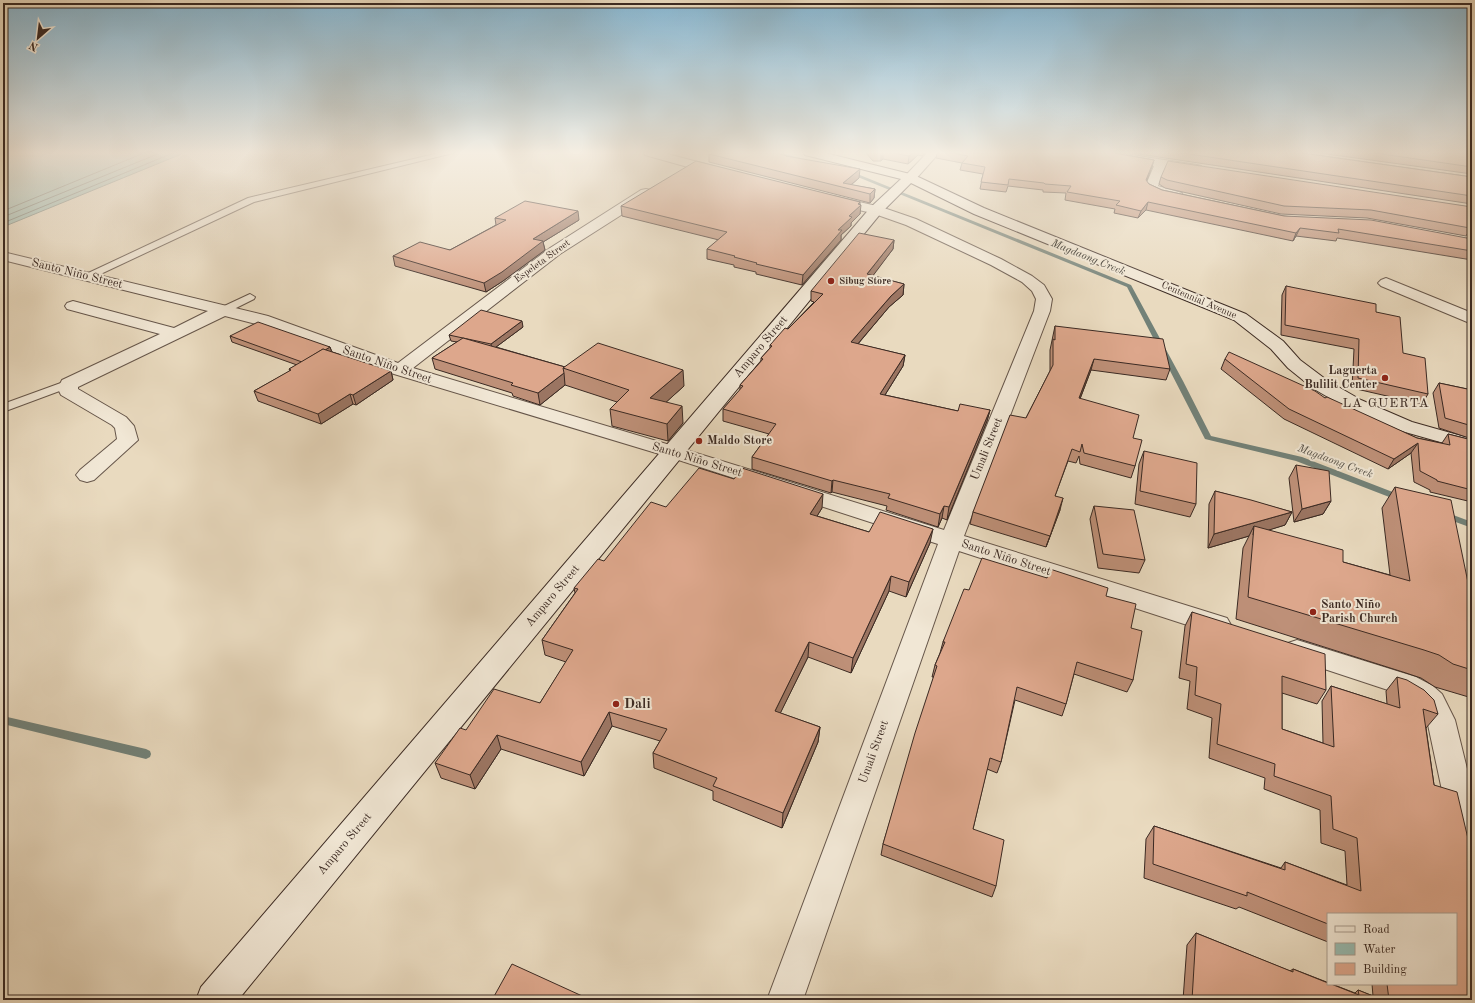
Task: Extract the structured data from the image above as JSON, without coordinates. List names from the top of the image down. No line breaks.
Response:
{"streets":{"street":["Espeleta Street","Santo Niño Street","Centennial Avenue","Amparo Street","Umali Street"]},"crossings":[["Espeleta Street","Santo Niño Street"],["Santo Niño Street","Amparo Street"],["Santo Niño Street","Umali Street"],["Amparo Street","Umali Street"]],"districts":["LA GUERTA"],"water":["Magdaong Creek"],"places":["Sibug Store","Laguerta Bulilit Center","Maldo Store","Santo Niño Parish Church","Dali"],"legend":["Road","Water","Building"],"north":"bottom left"}
